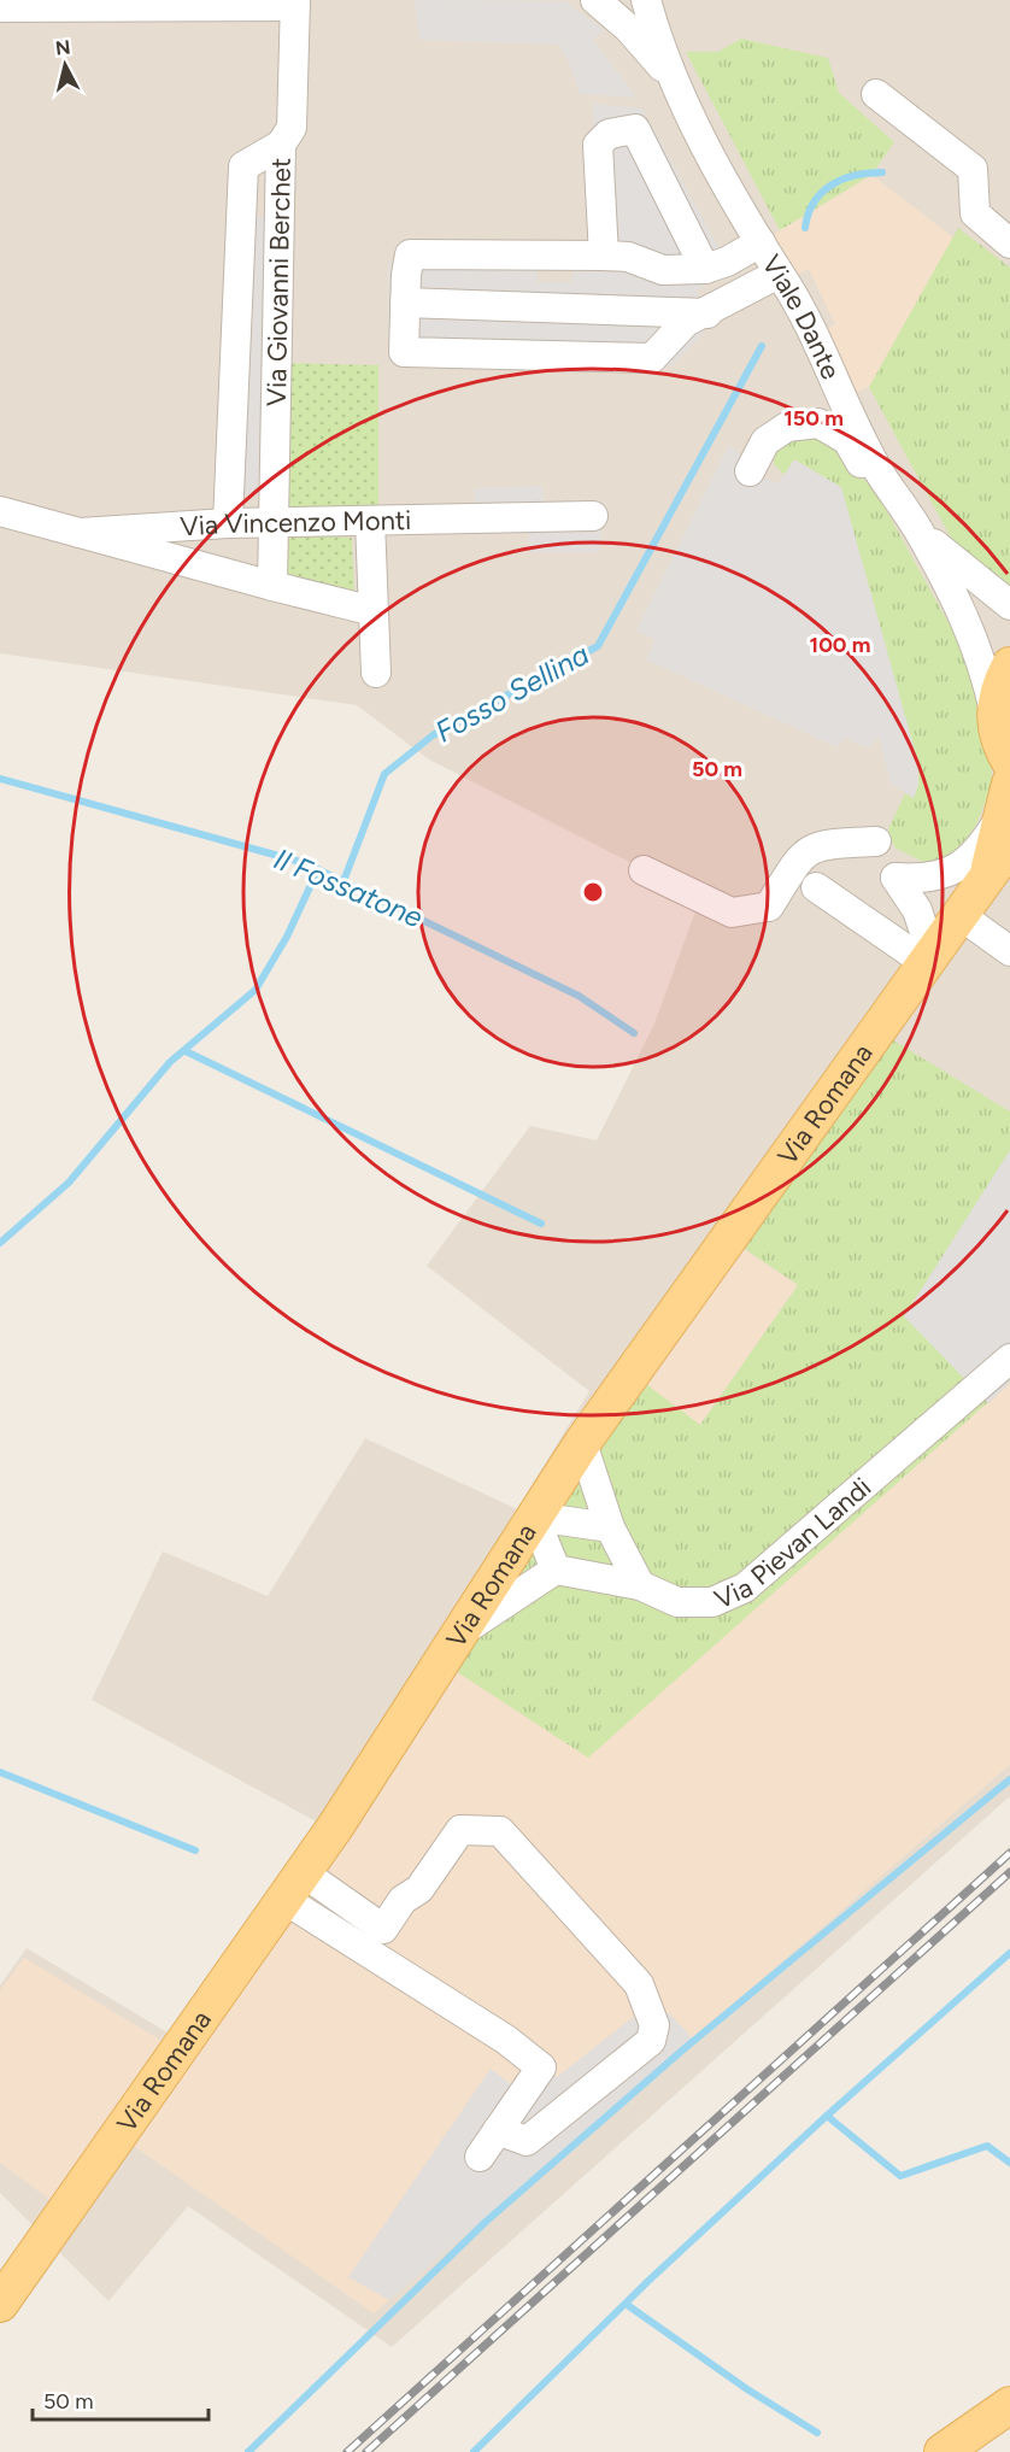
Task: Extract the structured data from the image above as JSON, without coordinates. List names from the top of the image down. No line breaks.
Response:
{"streets":{"main road":["Via Romana"],"street":["Via Giovanni Berchet","Viale Dante","Via Vincenzo Monti","Via Pievan Landi"]},"crossings":[["Via Giovanni Berchet","Via Vincenzo Monti"]],"water":["Fosso Sellina","Il Fossatone"],"scale_bar":"50 m","north":"top","rings":["150 m","100 m","50 m"]}
